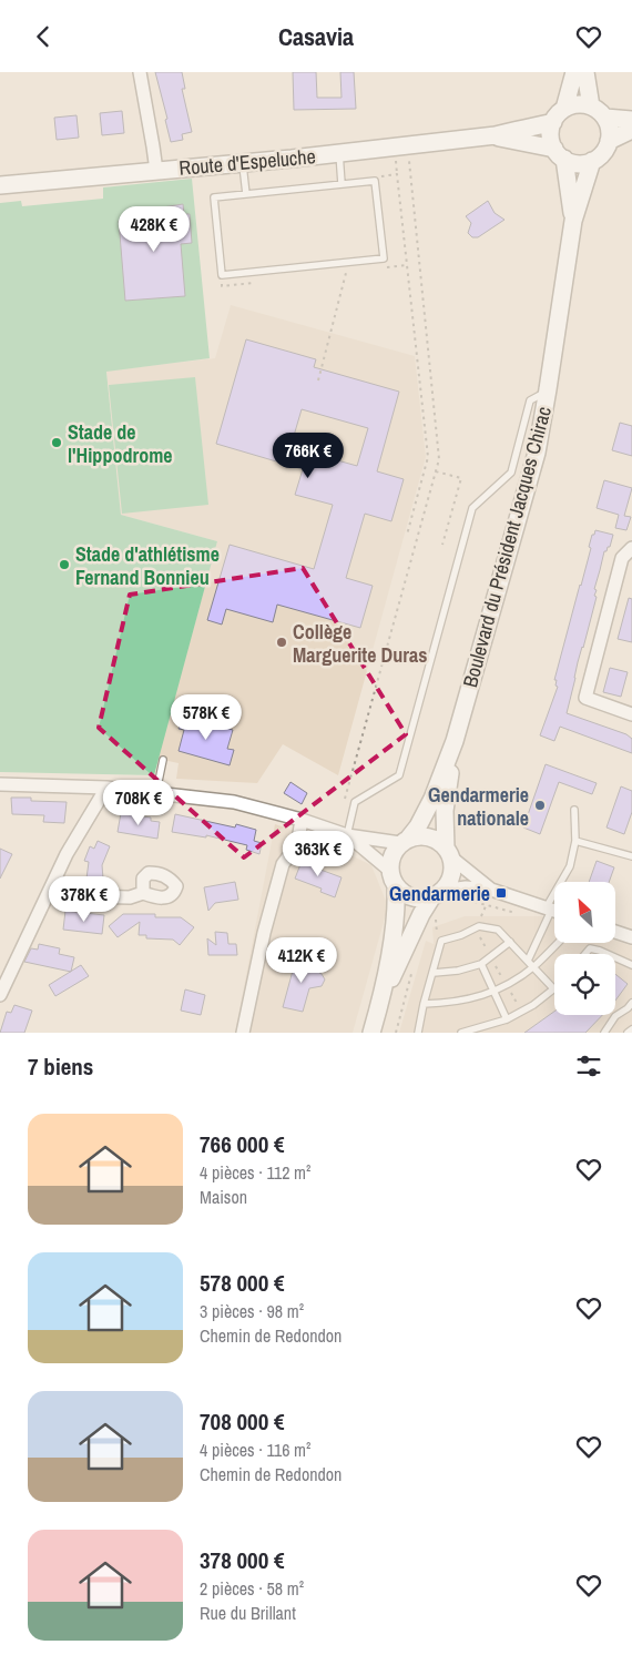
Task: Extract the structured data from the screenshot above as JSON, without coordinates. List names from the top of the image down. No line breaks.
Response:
{"streets":{"main road":["Route d'Espeluche","Boulevard du Président Jacques Chirac"]},"crossings":[["Route d'Espeluche","Boulevard du Président Jacques Chirac"]],"places":{"other":["Stade de l'Hippodrome","Stade d'athlétisme Fernand Bonnieu","Collège Marguerite Duras","Gendarmerie nationale"],"transit":["Gendarmerie"]},"north":"top left","page":{"header":"Casavia","price":["428K €","766K €","578K €","708K €","363K €","378K €","412K €"],"heading":"7 biens","list":[{"name":"766 000 €","note":"4 pièces · 112 m² · Maison"},{"name":"578 000 €","note":"3 pièces · 98 m² · Chemin de Redondon"},{"name":"708 000 €","note":"4 pièces · 116 m² · Chemin de Redondon"},{"name":"378 000 €","note":"2 pièces · 58 m² · Rue du Brillant"}]}}
